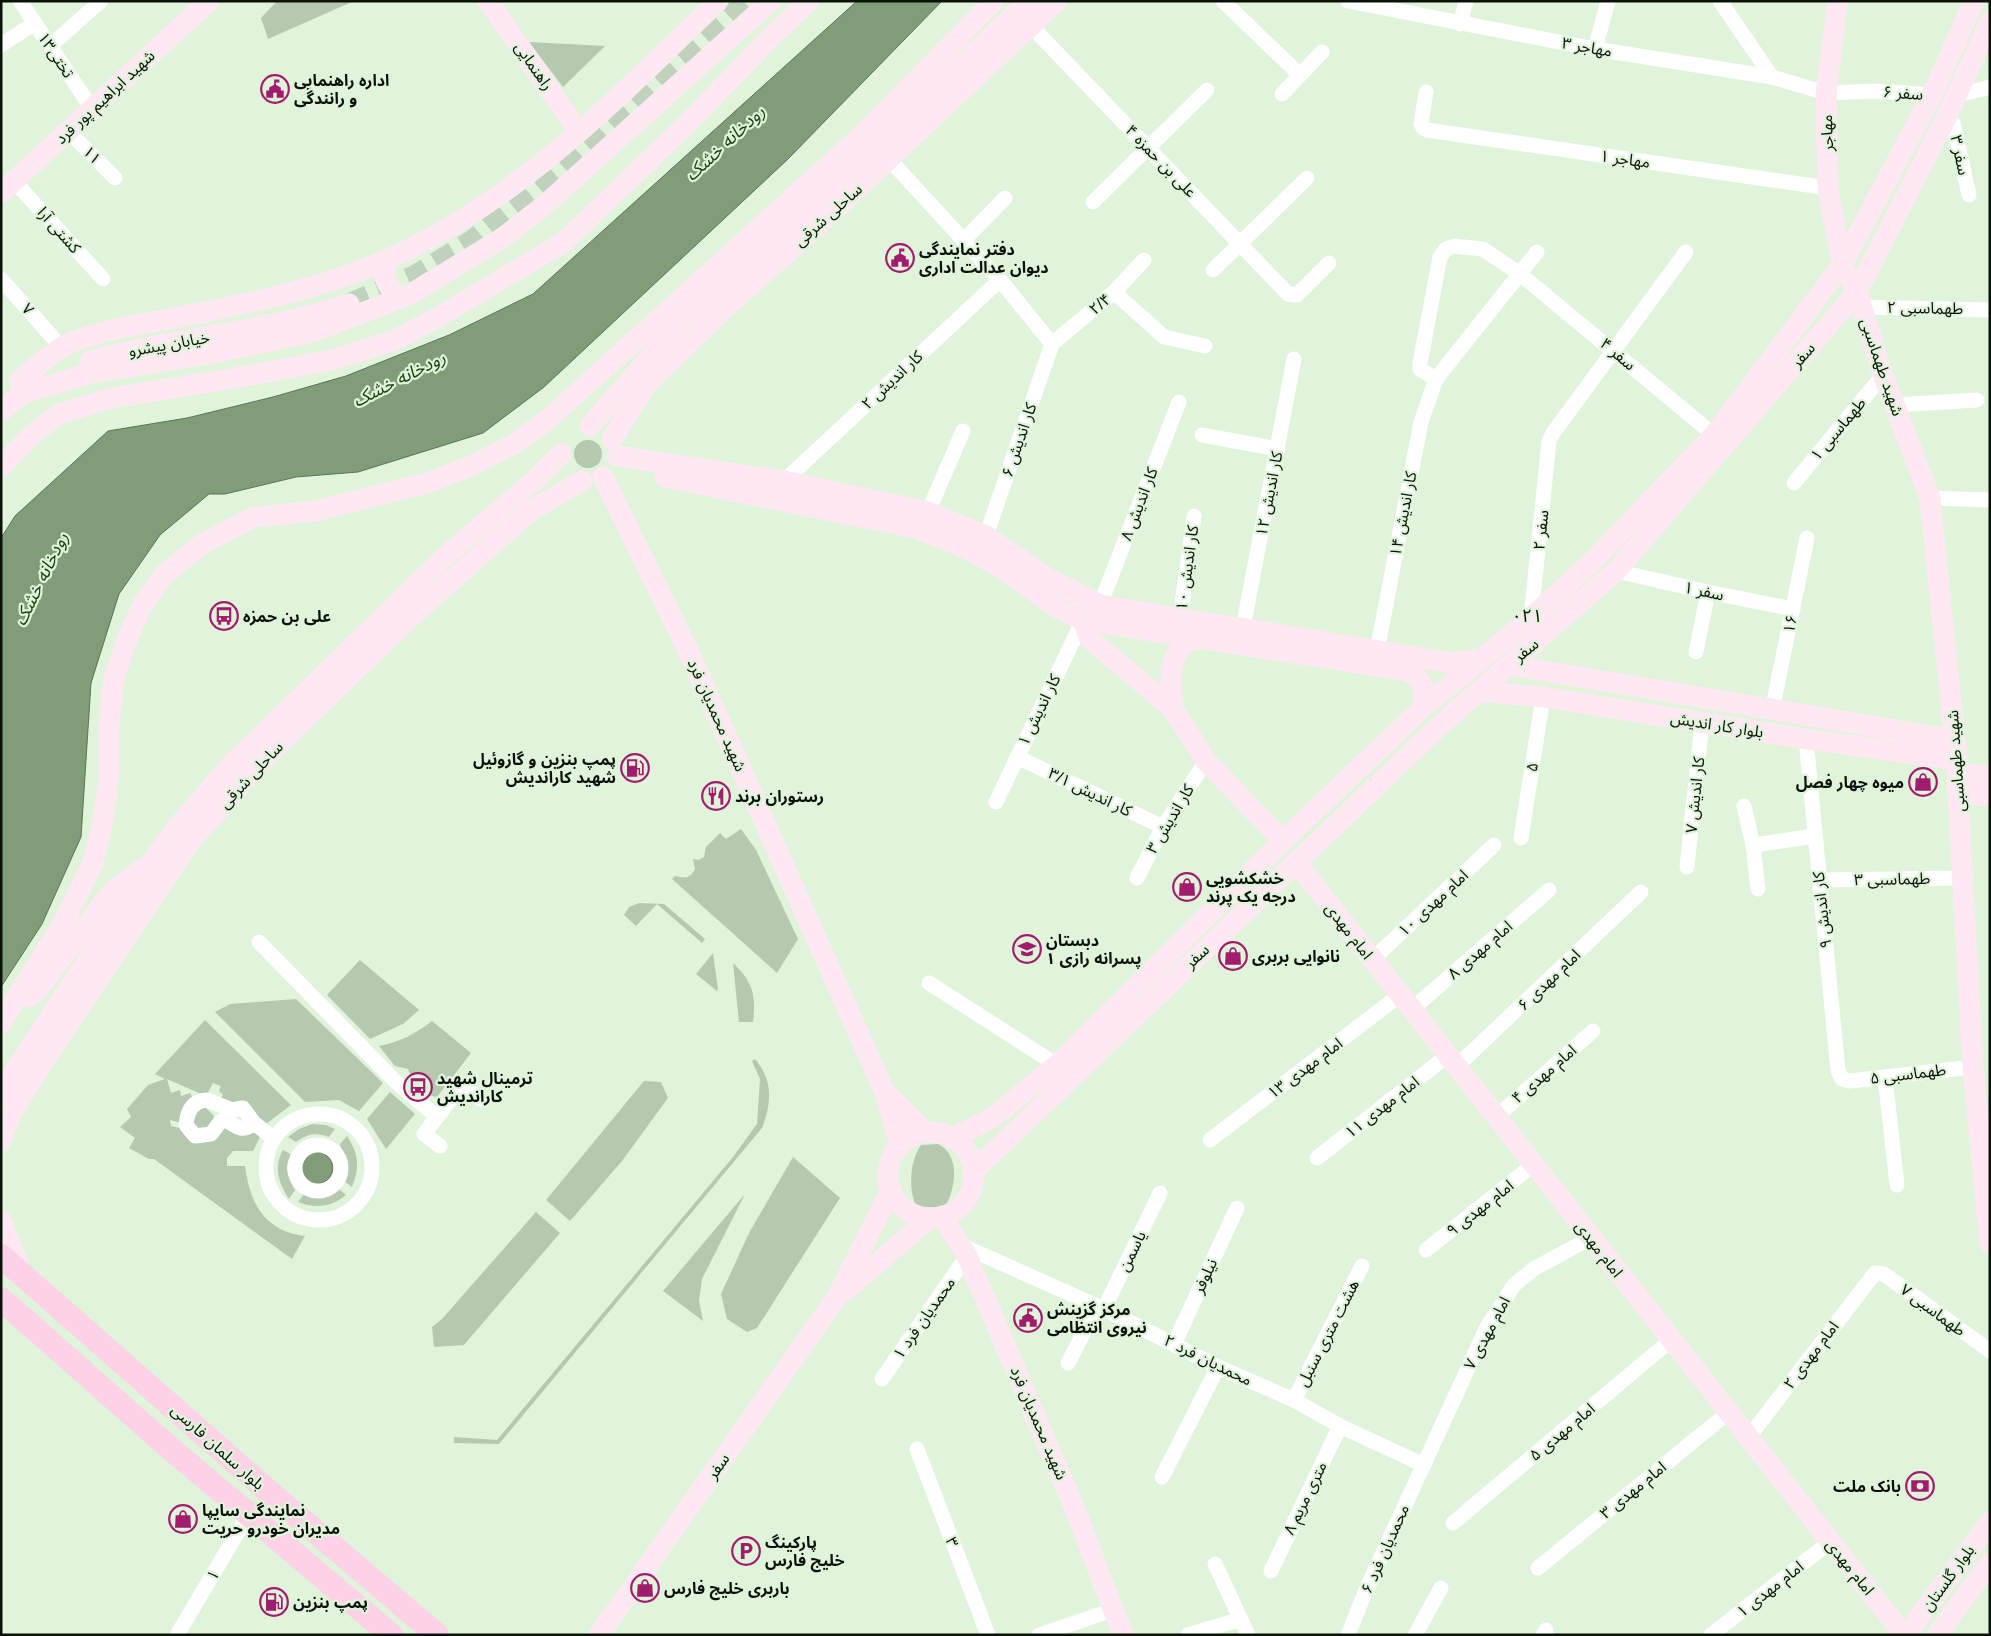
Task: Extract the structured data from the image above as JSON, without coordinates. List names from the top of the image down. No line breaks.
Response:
{"streets":{"main road":["راهنمایی","شهید ابراهیم پور فرد","مهاجر","ساحلی شرقی","خیابان پیشرو","سفر","شهید طهماسبی","شهید محمدیان فرد","بلوار کار اندیش","امام مهدی","بلوار سلمان فارسی","بلوار گلستان"],"street":["۳ مهاجر","تختی۱۳","۶ سفر","۱۱","۳ سفر","۱ مهاجر","۴ علی بن حمزه","کشتی آرا","۲/۴","۲ طهماسبی","۷","۴ سفر","۲ کار اندیش","۱ طهماسبی","۶ کار اندیش","۱۲ کار اندیش","۸ کار اندیش","۱۴ کار اندیش","۲ سفر","۱۰ کار اندیش","۱ سفر","۱۶","۱ کار اندیش","۵","۳/۱ کار اندیش","۷ کار اندیش","۳ کار اندیش","۳ طهماسبی","۱۰ امام مهدی","۹ کار اندیش","۸ امام مهدی","۶ امام مهدی","۱۳ امام مهدی","۴ امام مهدی","۵ طهماسبی","۱۱ امام مهدی","۹ امام مهدی","یاسمن","نیلوفر","۷ طهماسبی","۱ محمدیان فرد","هشت متری سنبل","۷ امام مهدی","۲ امام مهدی","۲ محمدیان فرد","۵ امام مهدی","۳ امام مهدی","۸ متری مریم","۳","۶ محمدیان فرد","۱","۱ امام مهدی"]},"crossings":[["۳ مهاجر","۶ سفر"],["۳ مهاجر","مهاجر"],["تختی۱۳","شهید ابراهیم پور فرد"],["۶ سفر","مهاجر"],["۶ سفر","سفر"],["شهید ابراهیم پور فرد","۱۱"],["شهید ابراهیم پور فرد","کشتی آرا"],["مهاجر","۱ مهاجر"],["مهاجر","سفر"],["مهاجر","شهید طهماسبی"],["۳ سفر","سفر"],["۴ علی بن حمزه","ساحلی شرقی"],["ساحلی شرقی","شهید محمدیان فرد"],["۲/۴","۶ کار اندیش"],["۲ طهماسبی","سفر"],["۲ طهماسبی","شهید طهماسبی"],["۴ سفر","سفر"],["۴ سفر","۱۴ کار اندیش"],["۴ سفر","۲ سفر"],["سفر","شهید طهماسبی"],["سفر","۲ سفر"],["سفر","۱ سفر"],["سفر","شهید محمدیان فرد"],["سفر","بلوار کار اندیش"],["سفر","امام مهدی"],["شهید طهماسبی","۱ طهماسبی"],["شهید طهماسبی","بلوار کار اندیش"],["شهید طهماسبی","۳ طهماسبی"],["شهید طهماسبی","۵ طهماسبی"],["۱ سفر","۱۶"],["۱۶","بلوار کار اندیش"],["۱ کار اندیش","۳/۱ کار اندیش"],["شهید محمدیان فرد","۱ محمدیان فرد"],["شهید محمدیان فرد","۲ محمدیان فرد"],["بلوار کار اندیش","۵"],["بلوار کار اندیش","۷ کار اندیش"],["بلوار کار اندیش","۹ کار اندیش"],["۳/۱ کار اندیش","۳ کار اندیش"],["۳ طهماسبی","۹ کار اندیش"],["۱۰ امام مهدی","امام مهدی"],["۹ کار اندیش","۵ طهماسبی"],["امام مهدی","۸ امام مهدی"],["امام مهدی","۶ امام مهدی"],["امام مهدی","۱۳ امام مهدی"],["امام مهدی","۴ امام مهدی"],["امام مهدی","۱۱ امام مهدی"],["امام مهدی","۹ امام مهدی"],["امام مهدی","۷ امام مهدی"],["امام مهدی","۲ امام مهدی"],["امام مهدی","۵ امام مهدی"],["امام مهدی","۳ امام مهدی"],["امام مهدی","بلوار گلستان"],["امام مهدی","۱ امام مهدی"],["۸ امام مهدی","۱۳ امام مهدی"],["۶ امام مهدی","۱۱ امام مهدی"],["یاسمن","۲ محمدیان فرد"],["نیلوفر","۲ محمدیان فرد"],["۷ طهماسبی","۲ امام مهدی"],["۱ محمدیان فرد","۲ محمدیان فرد"],["هشت متری سنبل","۲ محمدیان فرد"],["۷ امام مهدی","۲ محمدیان فرد"],["۷ امام مهدی","۶ محمدیان فرد"],["۲ محمدیان فرد","۸ متری مریم"],["۲ محمدیان فرد","۶ محمدیان فرد"],["بلوار سلمان فارسی","۱"]],"districts":["۰۲۱"],"water":["رودخانه خشک"],"places":{"public building":["اداره راهنمایی و رانندگی","دفتر نمایندگی دیوان عدالت اداری","مرکز گزینش نیروی انتظامی"],"bus stop":["علی بن حمزه","ترمینال شهید کاراندیش"],"fuel station":["پمپ بنزین و گازوئیل شهید کاراندیش","پمپ بنزین"],"shop":["میوه چهار فصل","خشکشویی درجه یک پرند","نانوایی بربری","نمایندگی سایپا مدیران خودرو حریت","باربری خلیج فارس"],"restaurant":["رستوران برند"],"school or university":["دبستان پسرانه رازی ۱"],"bank":["بانک ملت"],"parking":["پارکینگ خلیج فارس"]}}
